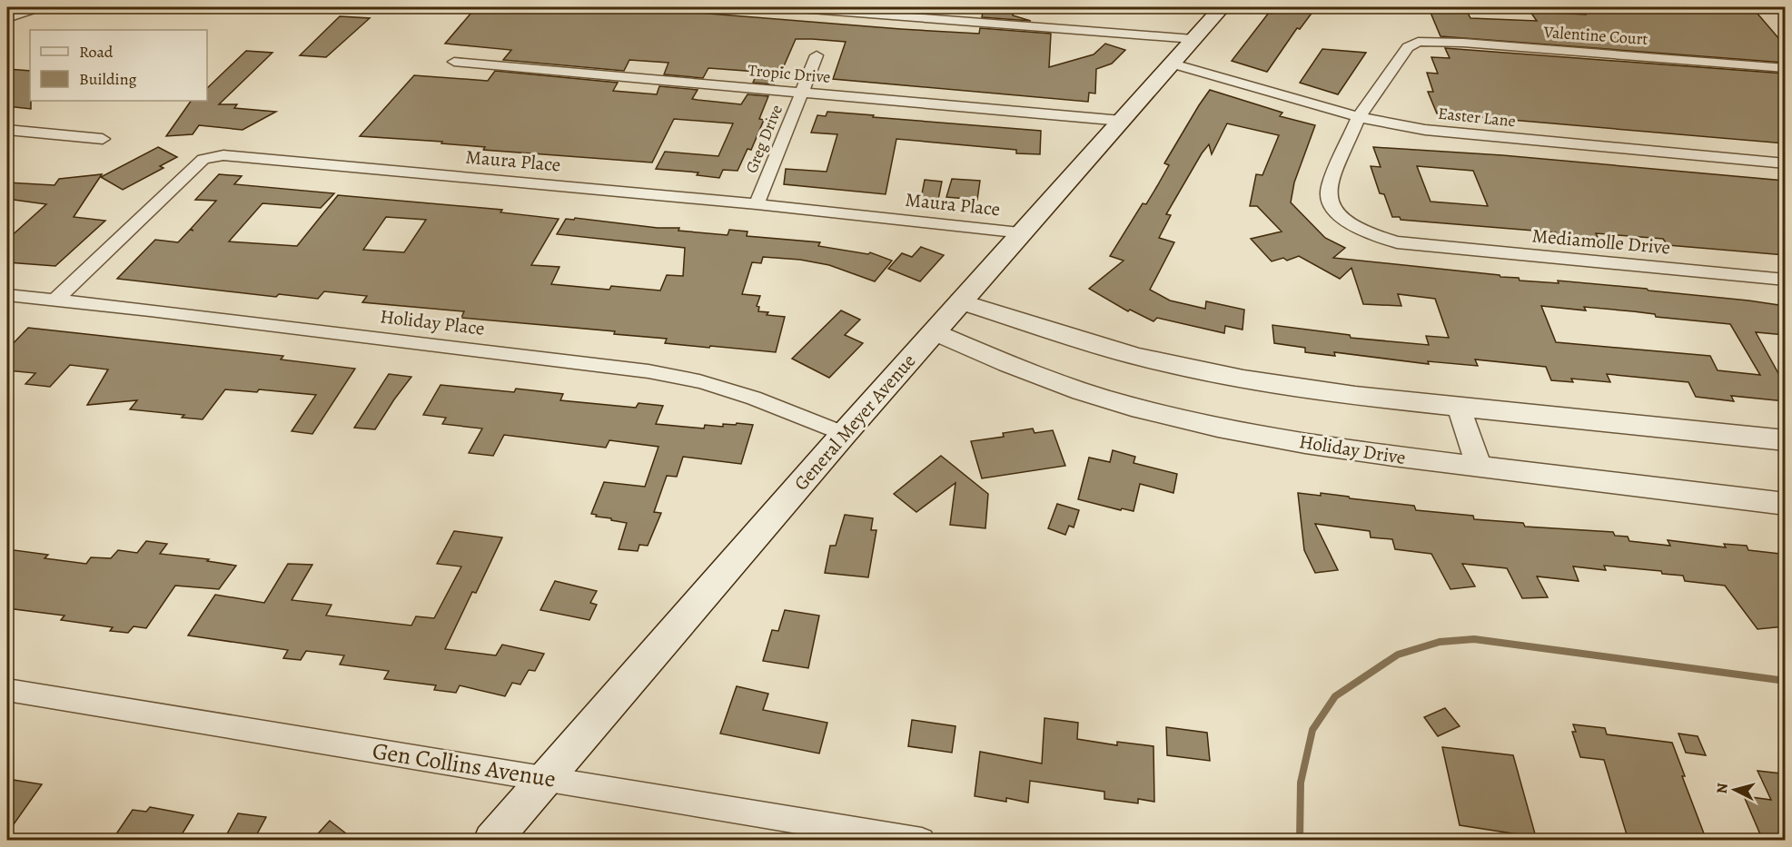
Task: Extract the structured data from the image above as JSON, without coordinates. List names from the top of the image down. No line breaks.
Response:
{"streets":{"main road":["General Meyer Avenue"],"street":["Valentine Court","Tropic Drive","Easter Lane","Greg Drive","Maura Place","Mediamolle Drive","Holiday Place","Holiday Drive","Gen Collins Avenue"]},"crossings":[["Valentine Court","Mediamolle Drive"],["Tropic Drive","Greg Drive"],["Tropic Drive","General Meyer Avenue"],["Easter Lane","Mediamolle Drive"],["Easter Lane","General Meyer Avenue"],["Greg Drive","Maura Place"],["Maura Place","Holiday Place"],["Maura Place","General Meyer Avenue"],["Holiday Place","General Meyer Avenue"],["General Meyer Avenue","Holiday Drive"],["General Meyer Avenue","Gen Collins Avenue"]],"legend":["Road","Building"],"north":"left"}
